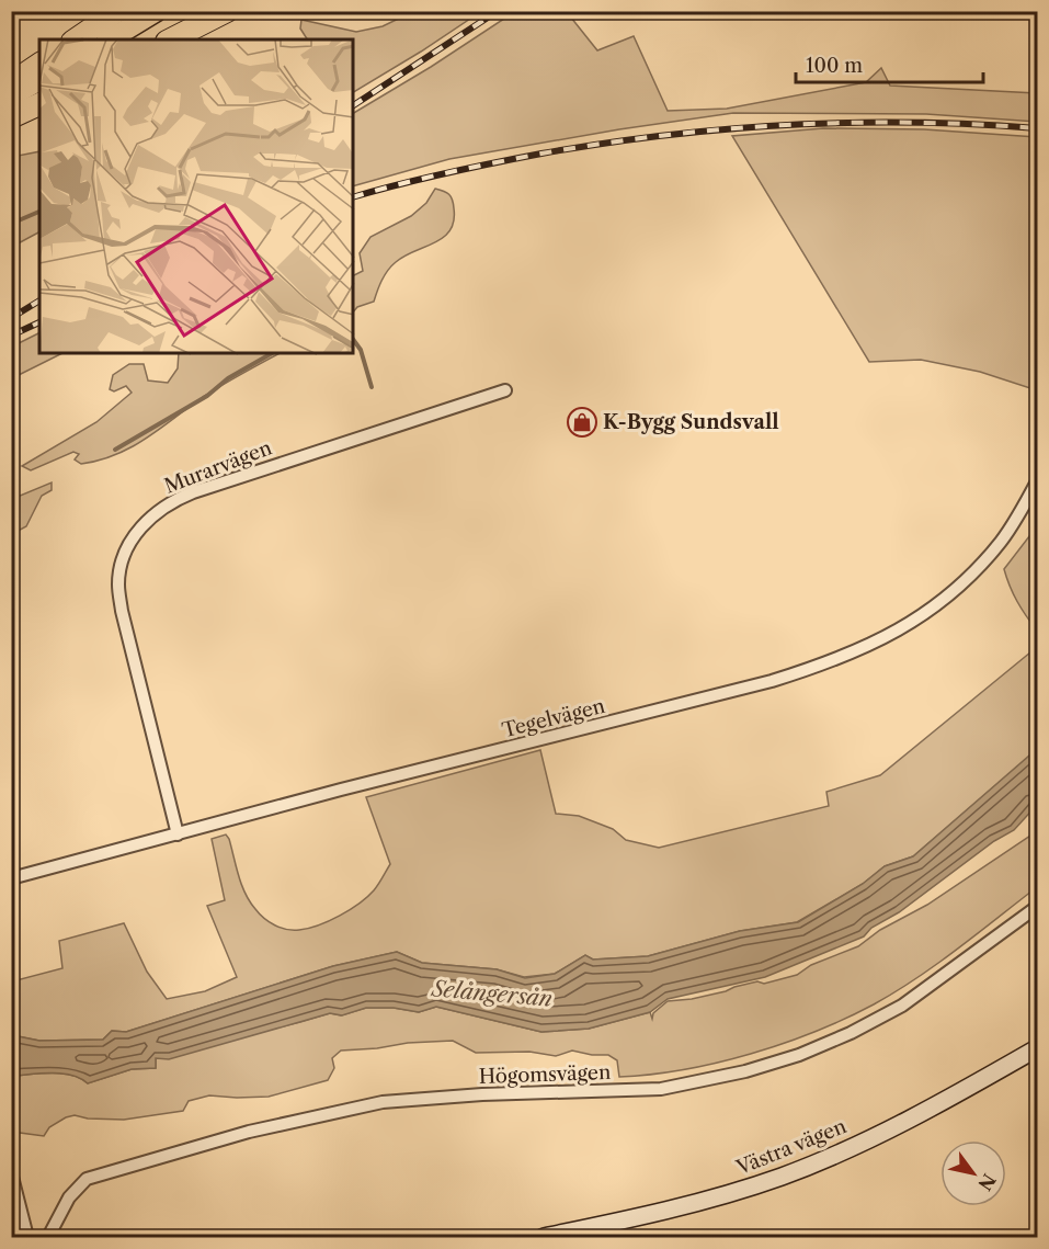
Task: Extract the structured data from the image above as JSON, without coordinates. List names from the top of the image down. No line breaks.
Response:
{"streets":{"street":["Murarvägen","Tegelvägen","Högomsvägen","Västra vägen"]},"crossings":[["Murarvägen","Tegelvägen"]],"water":["Selångersån"],"places":{"shop":["K-Bygg Sundsvall"]},"scale_bar":"100 m","north":"bottom right"}
